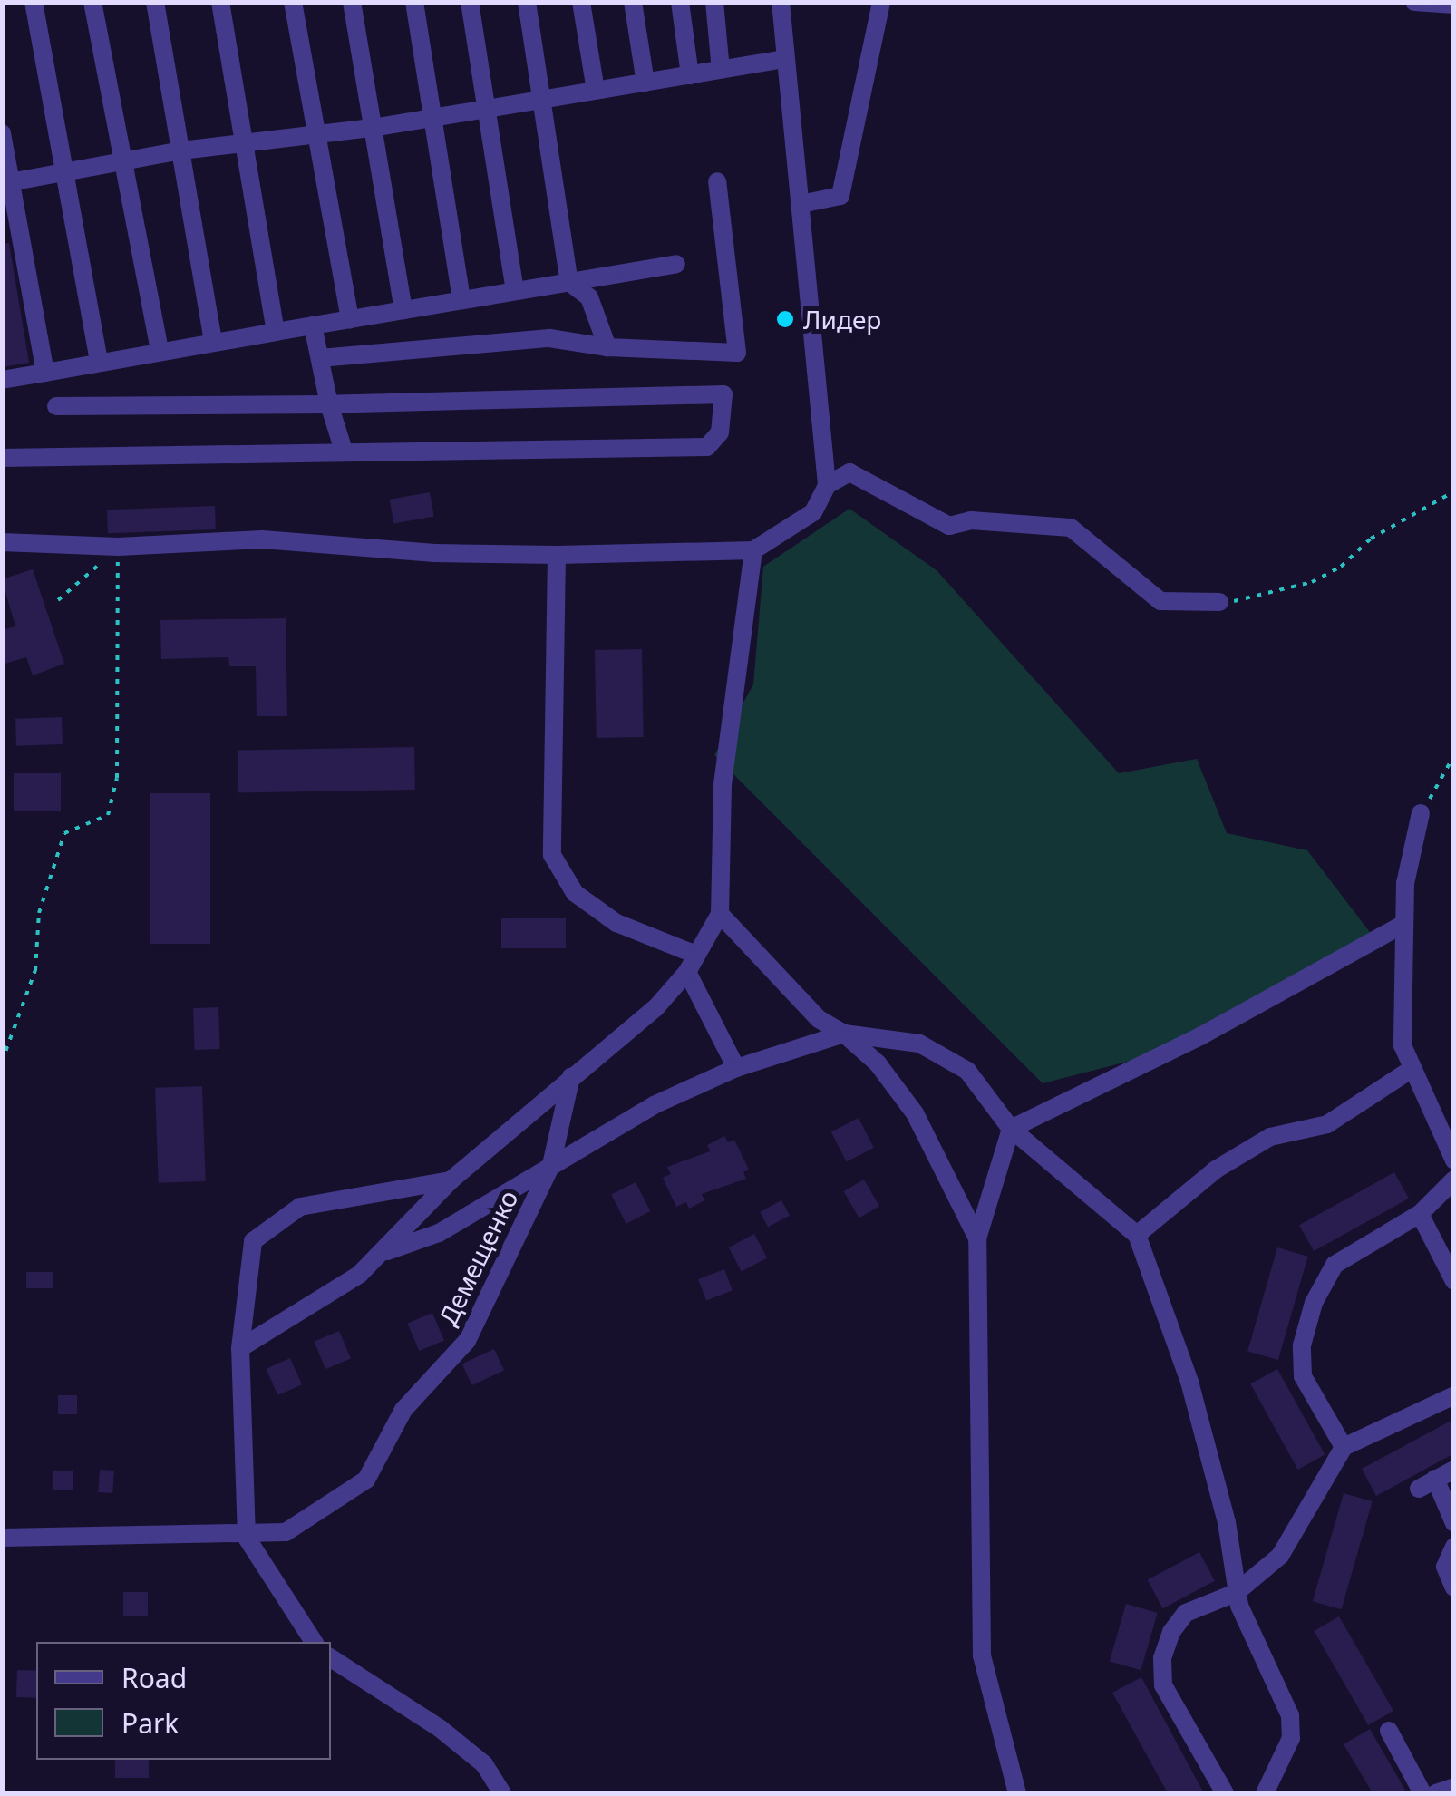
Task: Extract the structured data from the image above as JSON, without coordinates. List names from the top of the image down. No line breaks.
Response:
{"streets":{"street":["Демещенко"]},"places":["Лидер"],"legend":["Road","Park"]}
